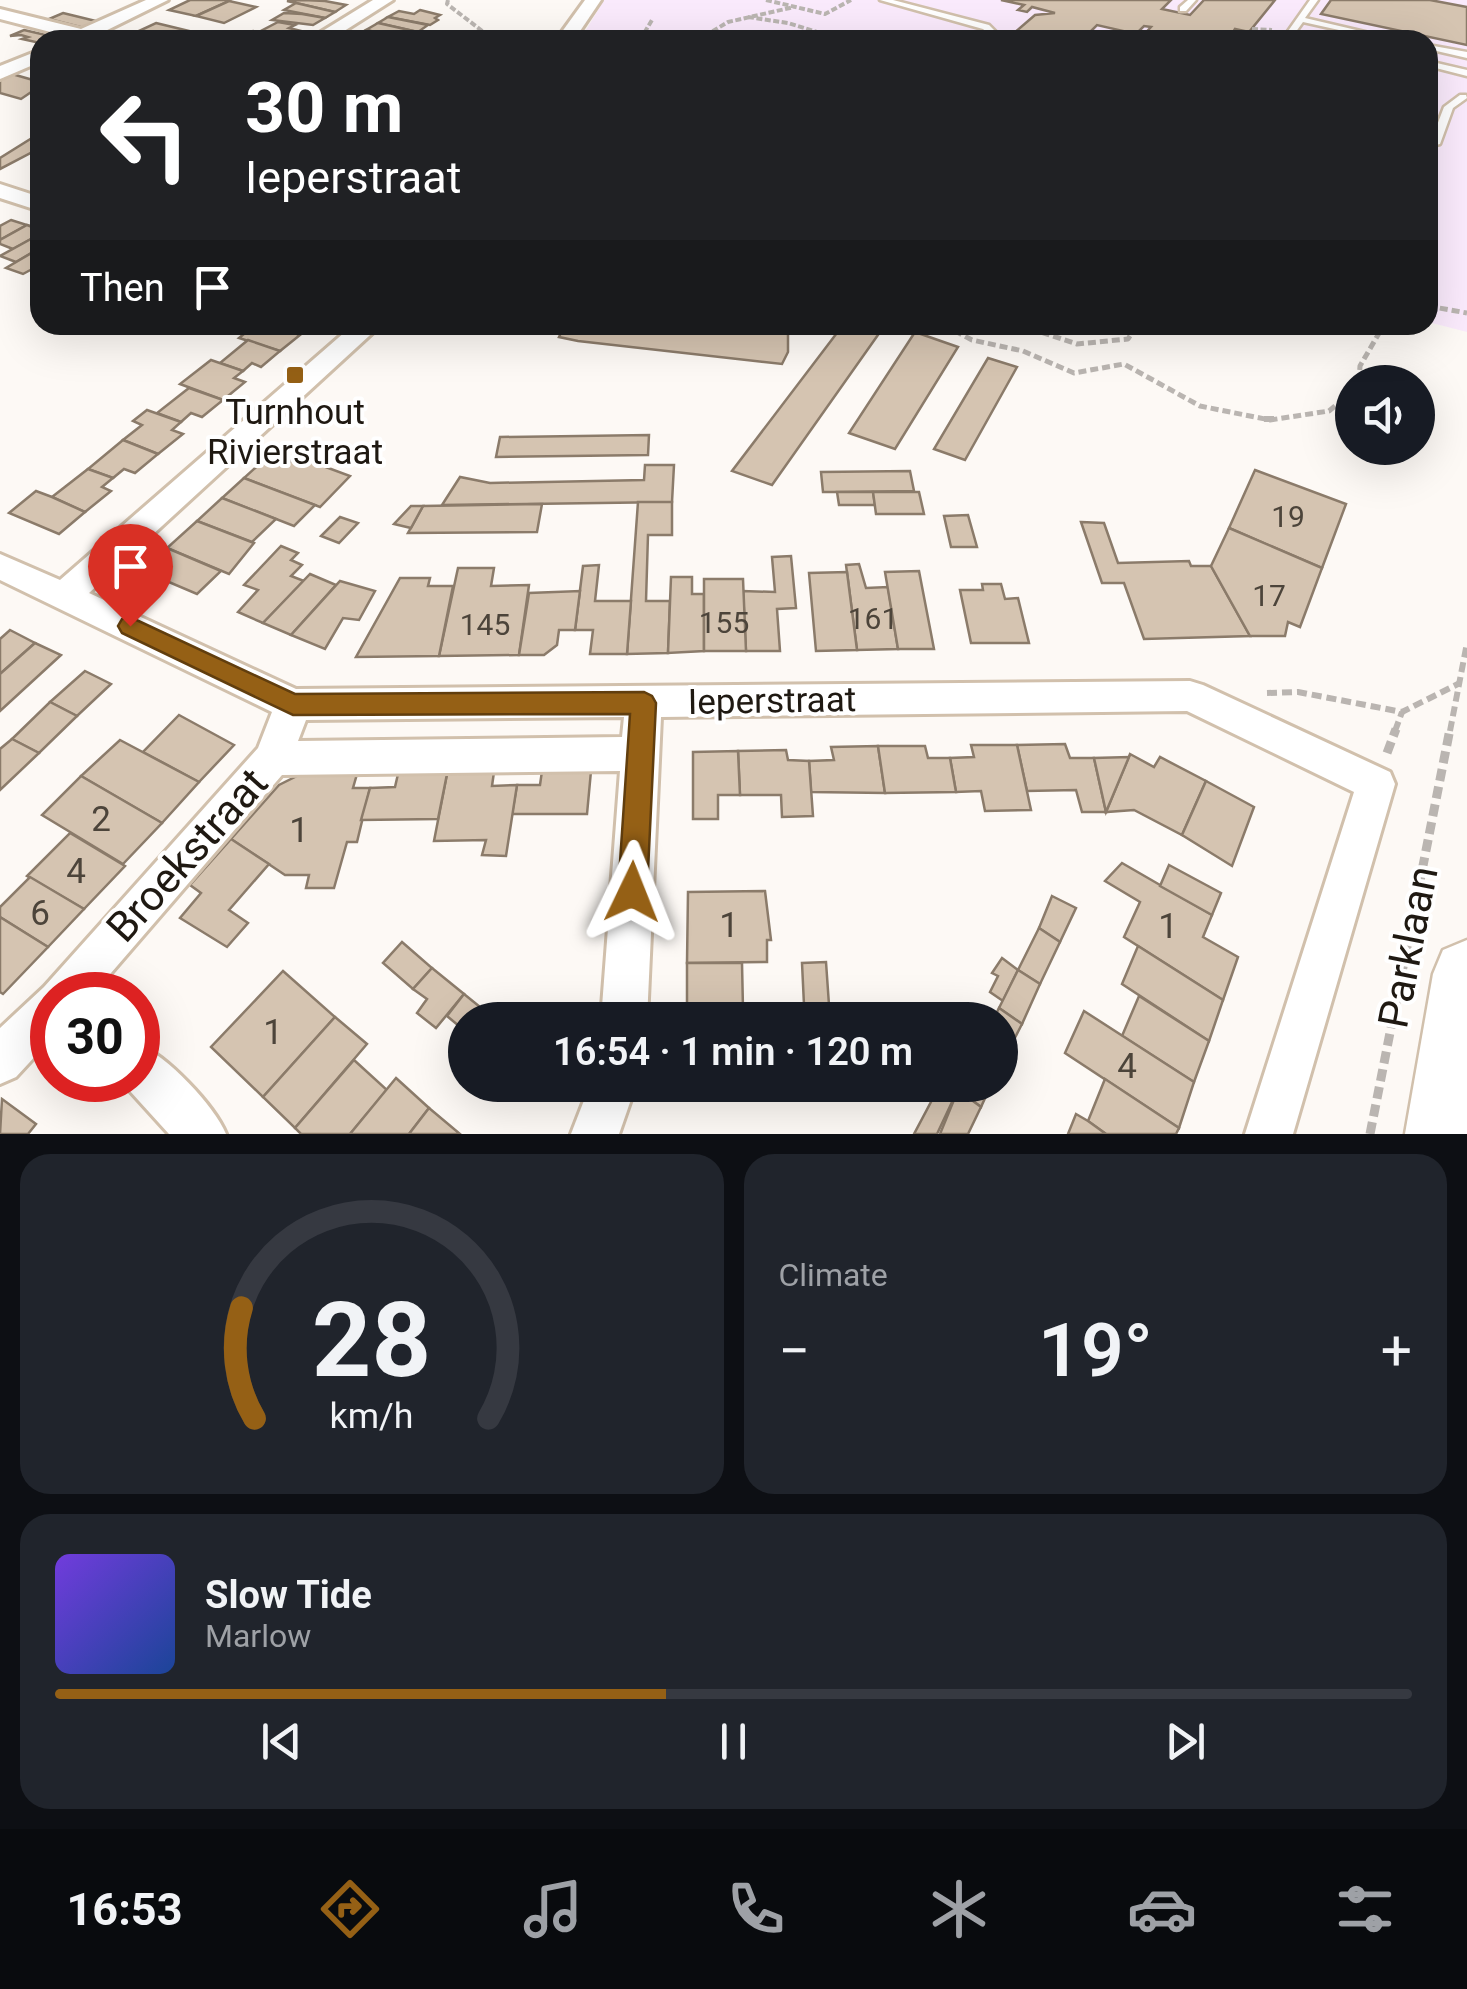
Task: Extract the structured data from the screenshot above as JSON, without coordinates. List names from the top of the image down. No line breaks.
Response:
{"streets":{"main road":["Parklaan"],"street":["Ieperstraat","Broekstraat"]},"crossings":[["Ieperstraat","Broekstraat"]],"places":{"transit":["Turnhout Rivierstraat"]},"house_numbers":["19","17","161","155","145","2","1","4","6","1","1","1","4"],"page":{"turn":["30 m","Ieperstraat"],"then":"Then","limit":"30","trip":"16:54 · 1 min · 120 m","tile":"Climate","heat":["−","19°","+"],"song":["Slow Tide","Marlow"],"tabs":"16:53","gauge":["28","km/h"]}}
